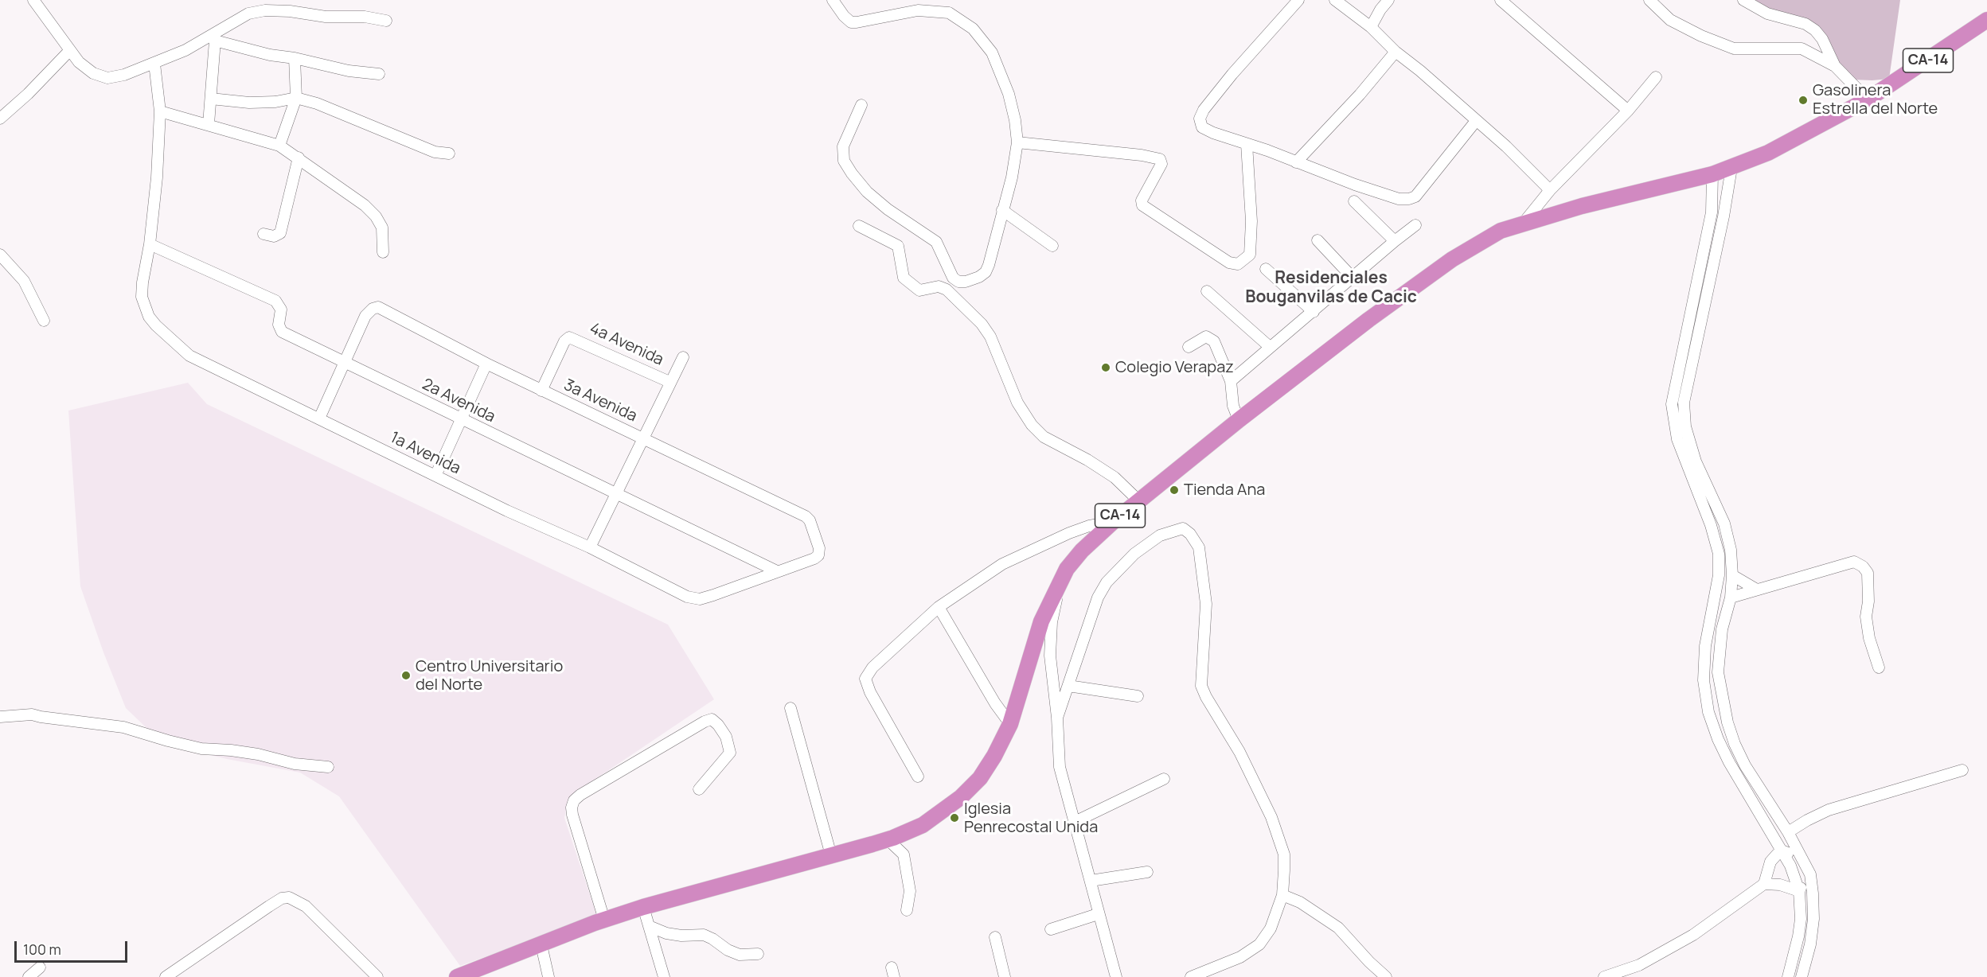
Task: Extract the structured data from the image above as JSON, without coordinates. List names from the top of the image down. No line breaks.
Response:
{"streets":{"highway":["CA-14"],"street":["4a Avenida","2a Avenida","3a Avenida","1a Avenida"]},"crossings":[["4a Avenida","3a Avenida"],["2a Avenida","3a Avenida"],["2a Avenida","1a Avenida"],["3a Avenida","1a Avenida"]],"districts":["Residenciales Bouganvilas de Cacic"],"places":["Gasolinera Estrella del Norte","Colegio Verapaz","Tienda Ana","Centro Universitario del Norte","Iglesia Penrecostal Unida"],"scale_bar":"100 m"}
